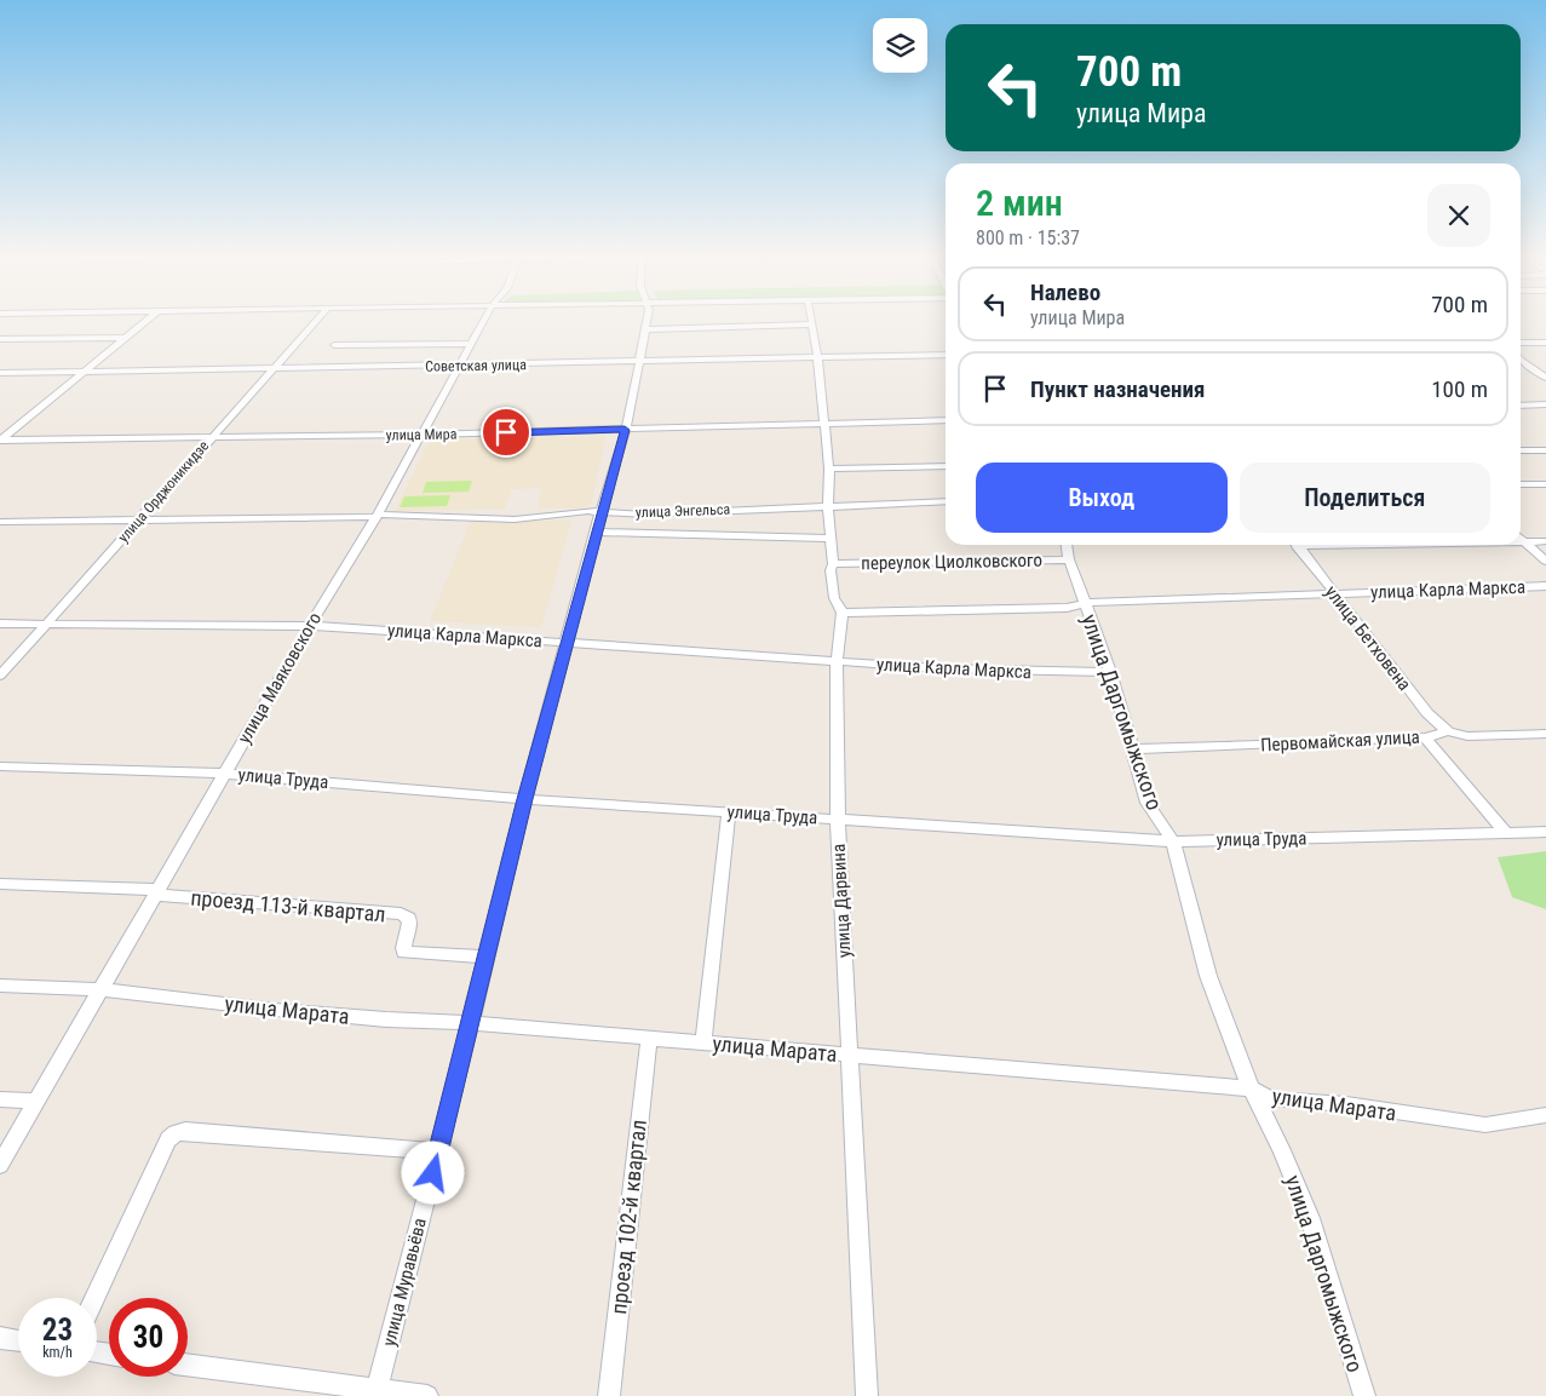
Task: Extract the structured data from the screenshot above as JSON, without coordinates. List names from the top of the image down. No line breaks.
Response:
{"streets":{"street":["Советская улица","улица Мира","улица Орджоникидзе","улица Энгельса","переулок Циолковского","улица Карла Маркса","улица Бетховена","улица Маяковского","улица Даргомыжского","Первомайская улица","улица Труда","улица Дарвина","проезд 113-й квартал","улица Марата","проезд 102-й квартал","улица Муравьёва"]},"crossings":[["Советская улица","улица Орджоникидзе"],["Советская улица","улица Маяковского"],["Советская улица","улица Дарвина"],["Советская улица","улица Муравьёва"],["улица Мира","улица Орджоникидзе"],["улица Мира","улица Маяковского"],["улица Мира","улица Дарвина"],["улица Мира","улица Муравьёва"],["улица Орджоникидзе","улица Энгельса"],["улица Орджоникидзе","улица Карла Маркса"],["улица Энгельса","улица Маяковского"],["улица Энгельса","улица Дарвина"],["улица Энгельса","улица Муравьёва"],["переулок Циолковского","улица Даргомыжского"],["переулок Циолковского","улица Дарвина"],["улица Карла Маркса","улица Бетховена"],["улица Карла Маркса","улица Маяковского"],["улица Карла Маркса","улица Даргомыжского"],["улица Карла Маркса","улица Дарвина"],["улица Карла Маркса","улица Муравьёва"],["улица Бетховена","Первомайская улица"],["улица Маяковского","улица Труда"],["улица Маяковского","проезд 113-й квартал"],["улица Маяковского","улица Марата"],["улица Даргомыжского","Первомайская улица"],["улица Даргомыжского","улица Труда"],["улица Даргомыжского","улица Марата"],["улица Труда","улица Дарвина"],["улица Труда","улица Муравьёва"],["улица Дарвина","улица Марата"],["проезд 113-й квартал","улица Муравьёва"],["улица Марата","проезд 102-й квартал"],["улица Марата","улица Муравьёва"]],"page":{"turn":["700 m","улица Мира"],"heading":["2 мин","800 m · 15:37"],"list":[{"name":"Налево","note":"улица Мира","value":"700 m"},{"name":"Пункт назначения","value":"100 m"}],"buttons":["Выход","Поделиться"],"speed":"23 km/h","limit":"30"}}
